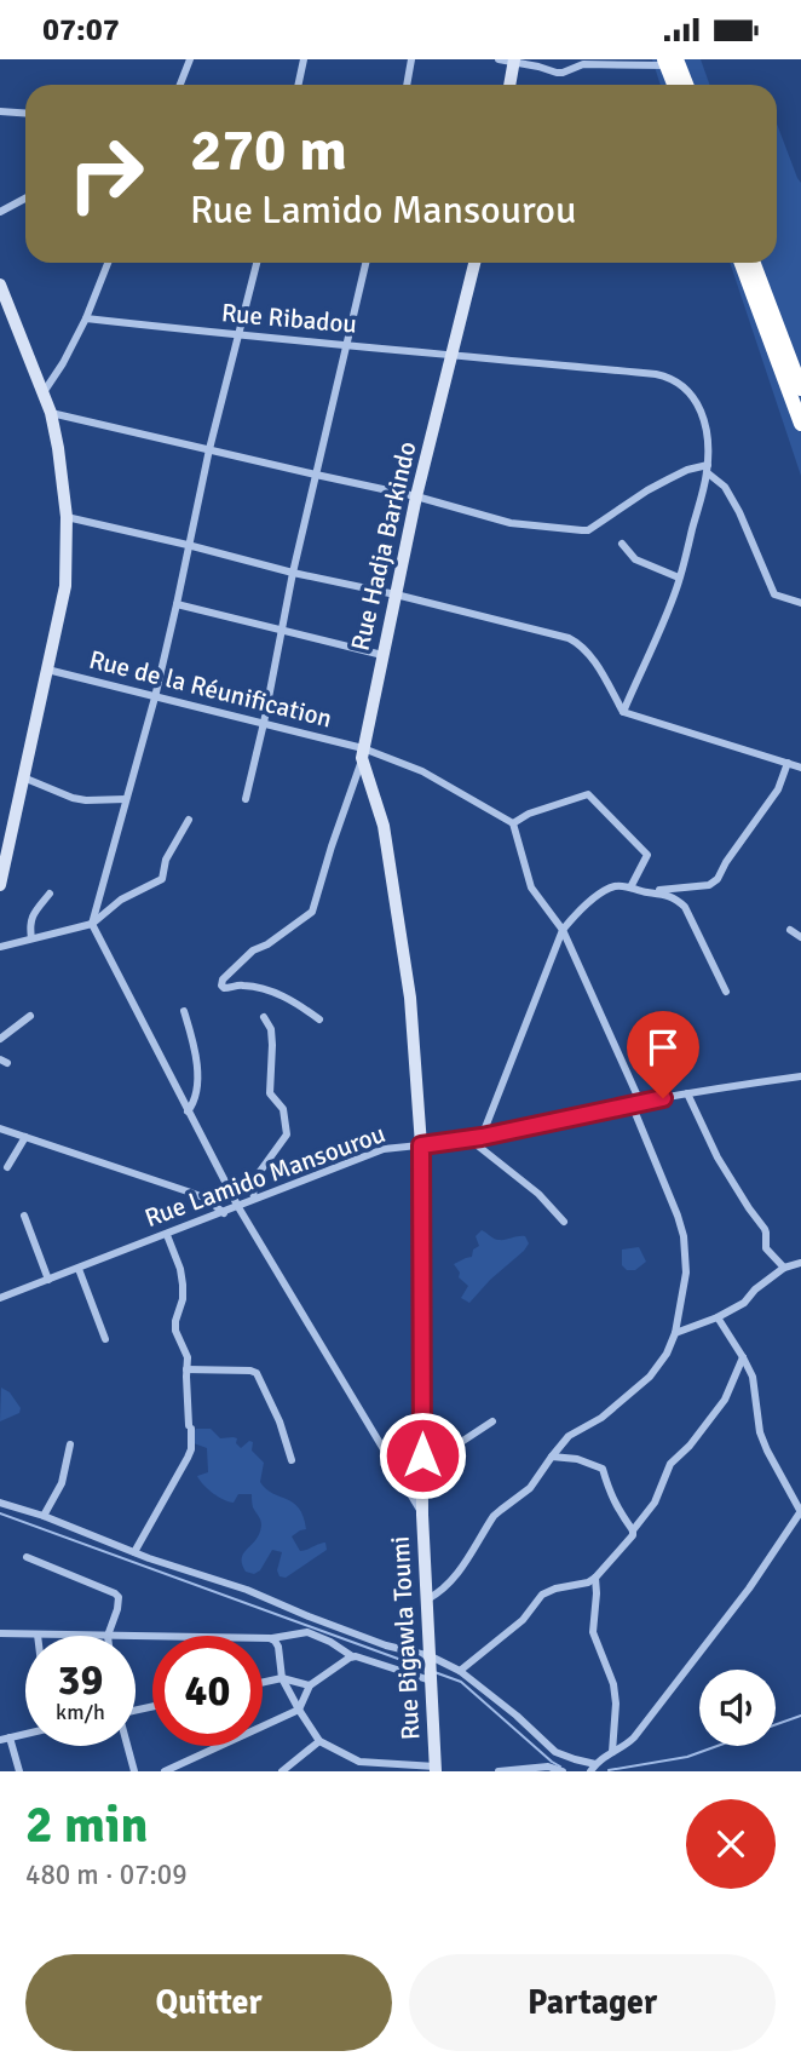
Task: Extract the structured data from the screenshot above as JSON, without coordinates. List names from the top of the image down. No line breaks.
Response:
{"streets":{"street":["Rue Ribadou","Rue Hadja Barkindo","Rue de la Réunification","Rue Lamido Mansourou","Rue Bigawla Toumi"]},"crossings":[["Rue Ribadou","Rue Hadja Barkindo"],["Rue Hadja Barkindo","Rue de la Réunification"],["Rue Hadja Barkindo","Rue Bigawla Toumi"],["Rue de la Réunification","Rue Bigawla Toumi"],["Rue Lamido Mansourou","Rue Bigawla Toumi"]],"page":{"status":"07:07","turn":["270 m","Rue Lamido Mansourou"],"speed":"39 km/h","limit":"40","heading":["2 min","480 m · 07:09"],"buttons":["Quitter","Partager"]}}
